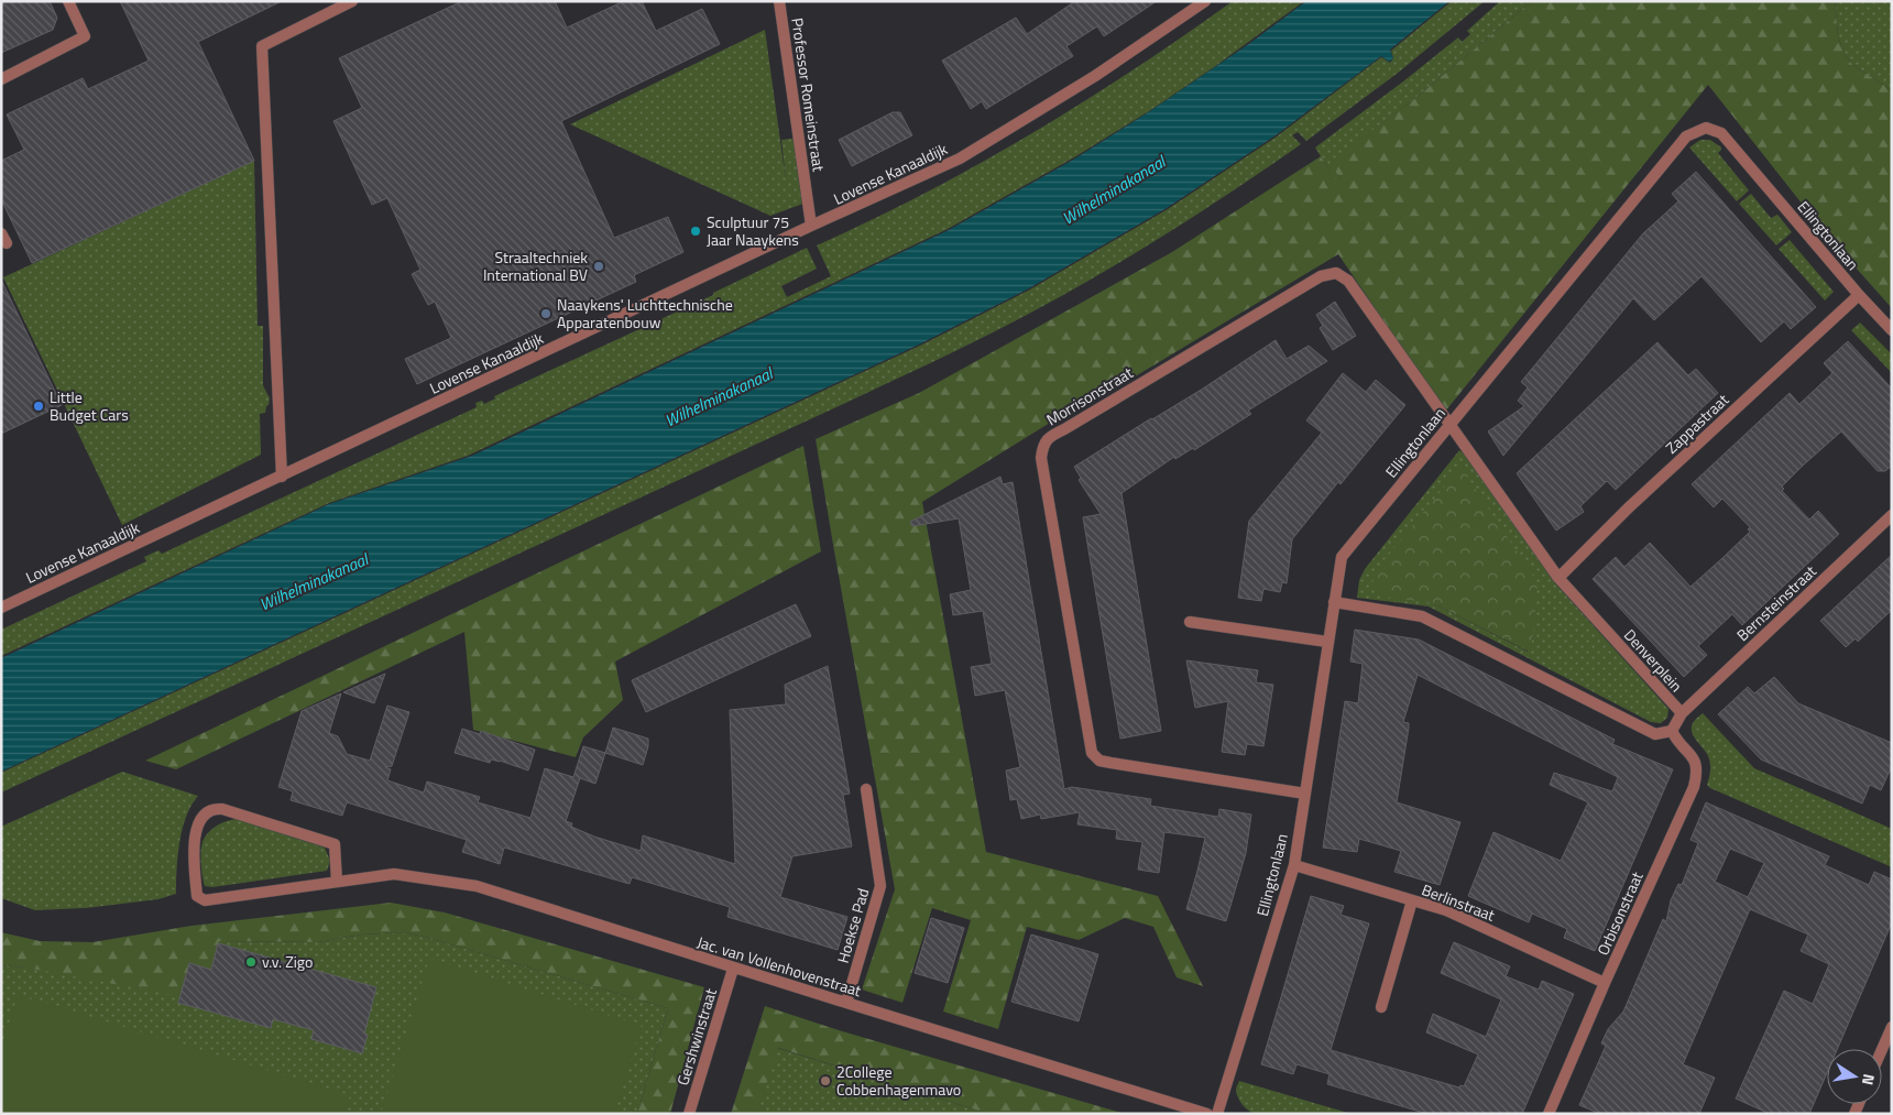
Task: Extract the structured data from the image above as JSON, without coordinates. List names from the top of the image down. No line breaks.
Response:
{"streets":{"street":["Professor Romeinstraat","Lovense Kanaaldijk","Ellingtonlaan","Morrisonstraat","Zappastraat","Bernsteinstraat","Denverplein","Berlinstraat","Orbisonstraat","Hoekse Pad","Jac. van Vollenhovenstraat","Gershwinstraat"]},"crossings":[["Professor Romeinstraat","Lovense Kanaaldijk"],["Ellingtonlaan","Morrisonstraat"],["Ellingtonlaan","Zappastraat"],["Ellingtonlaan","Denverplein"],["Ellingtonlaan","Berlinstraat"],["Morrisonstraat","Denverplein"],["Zappastraat","Denverplein"],["Bernsteinstraat","Denverplein"],["Denverplein","Orbisonstraat"],["Berlinstraat","Orbisonstraat"],["Hoekse Pad","Jac. van Vollenhovenstraat"],["Jac. van Vollenhovenstraat","Gershwinstraat"]],"water":["Wilhelminakanaal"],"places":["Sculptuur 75 Jaar Naaykens","Straaltechniek International BV","Naaykens' Luchttechnische Apparatenbouw","Little Budget Cars","v.v. Zigo","2College Cobbenhagenmavo"],"north":"right"}
